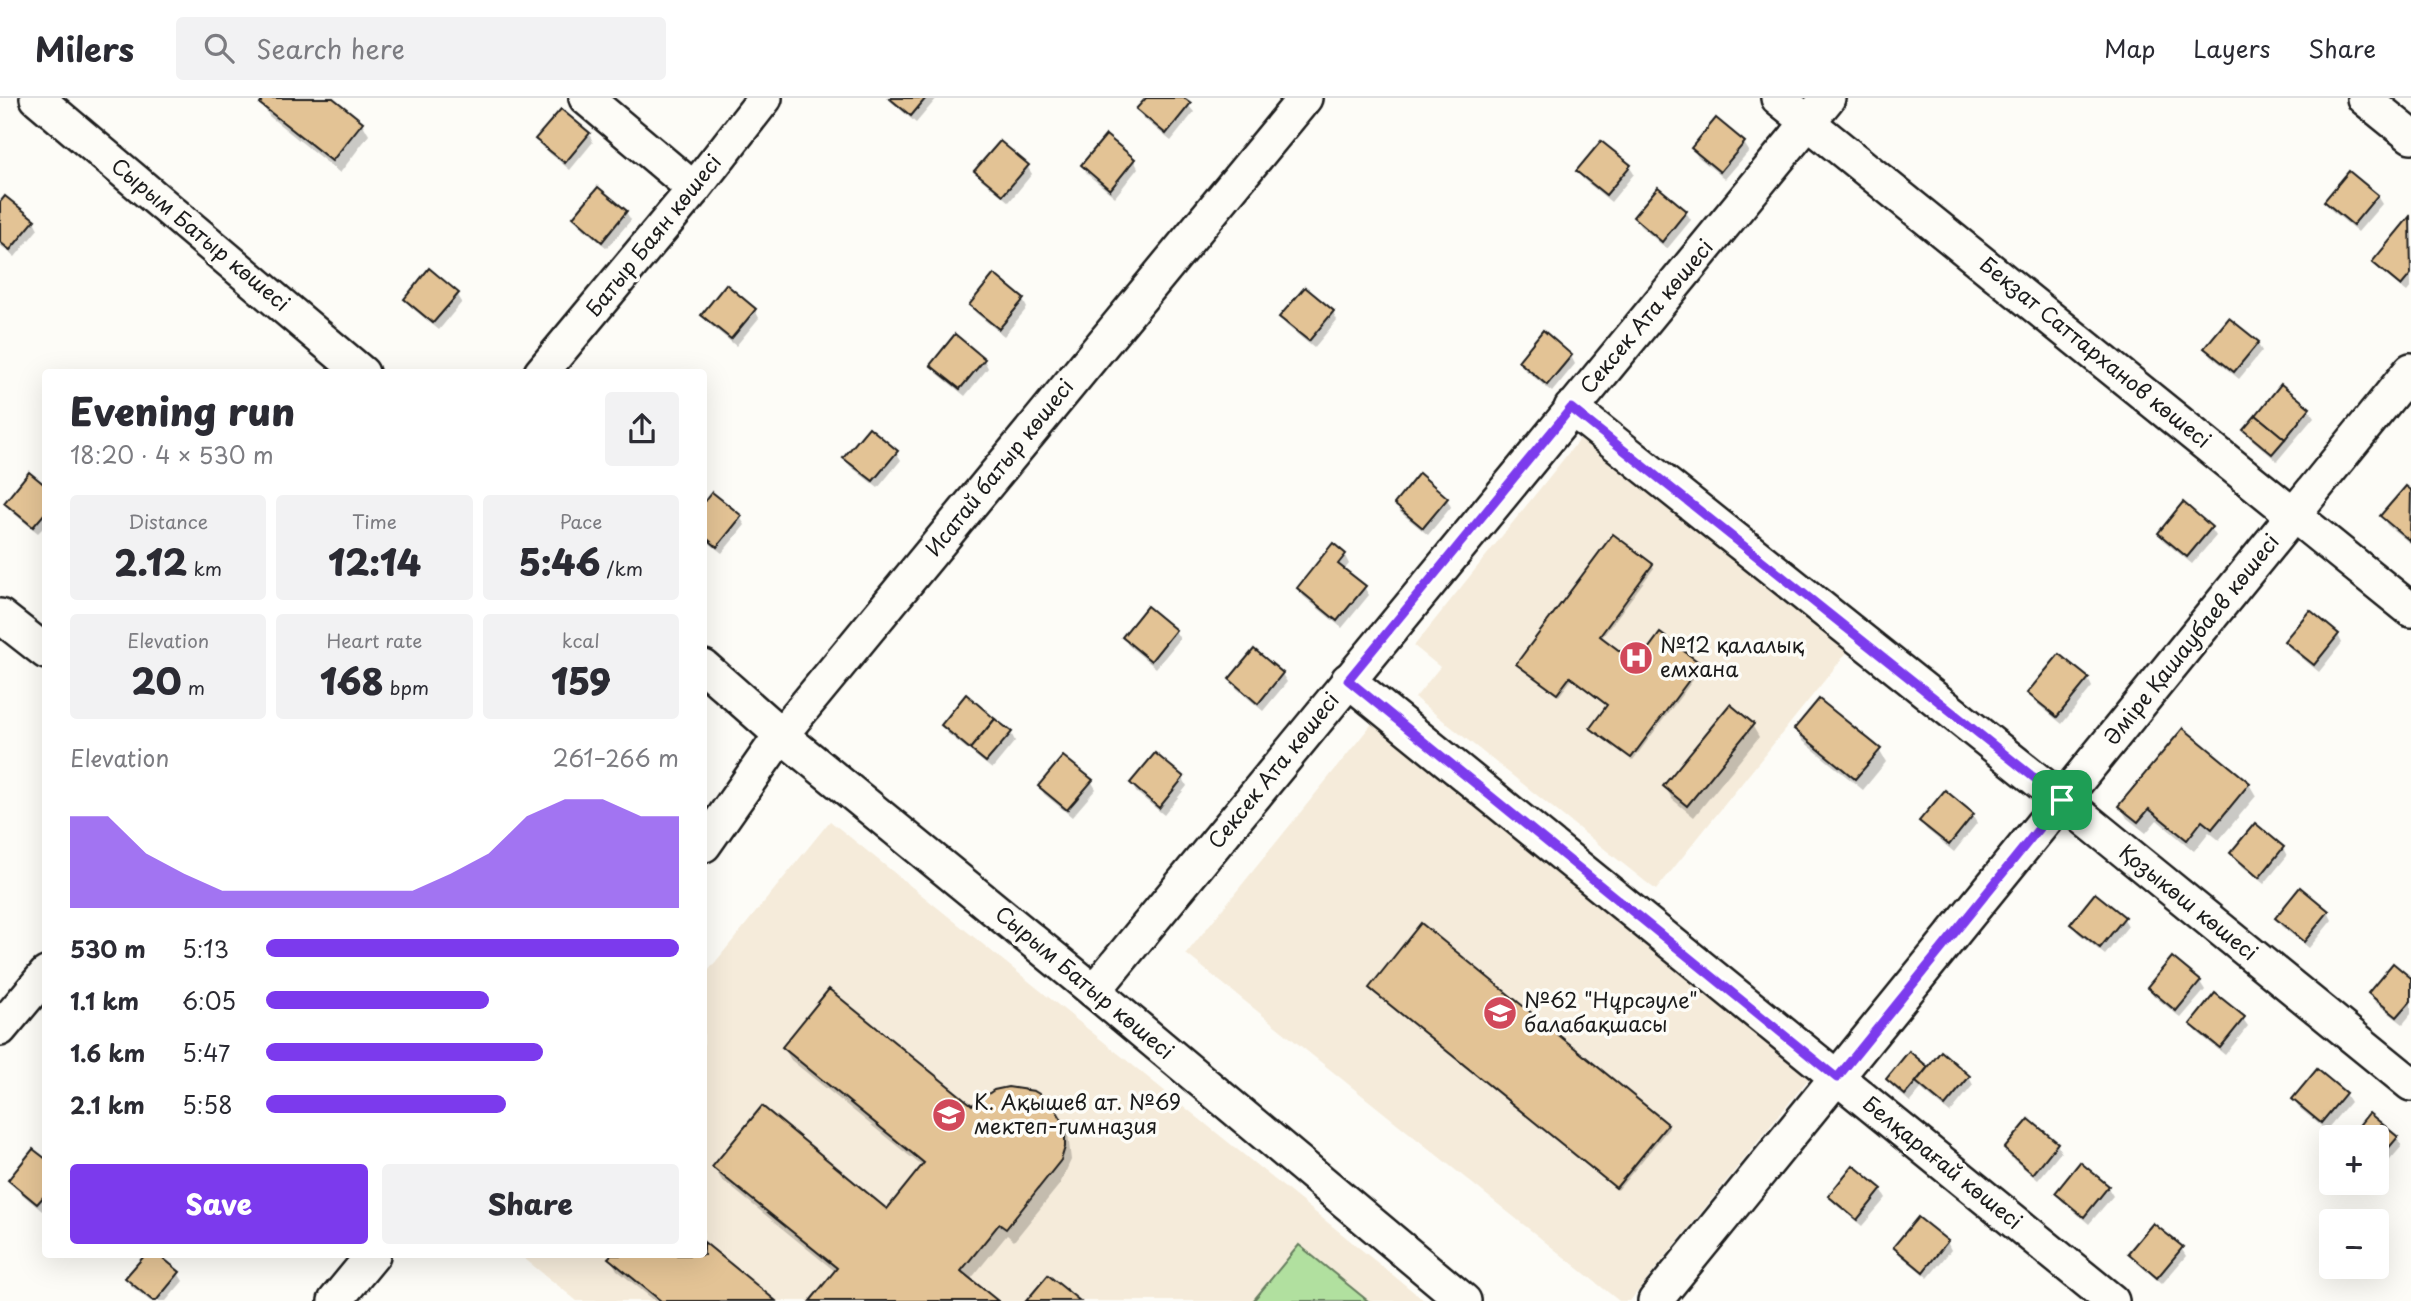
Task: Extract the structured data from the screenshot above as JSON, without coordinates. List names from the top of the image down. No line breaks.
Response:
{"streets":{"street":["Сырым Батыр көшесі","Батыр Баян көшесі","Сексек Ата көшесі","Бекзат Саттарханов көшесі","Исатай батыр көшесі","Әміре Қашаубаев көшесі","Қозыкөш көшесі","Белқарағай көшесі"]},"crossings":[["Сырым Батыр көшесі","Сексек Ата көшесі"],["Сырым Батыр көшесі","Исатай батыр көшесі"],["Сексек Ата көшесі","Бекзат Саттарханов көшесі"],["Сексек Ата көшесі","Қозыкөш көшесі"],["Сексек Ата көшесі","Белқарағай көшесі"],["Бекзат Саттарханов көшесі","Әміре Қашаубаев көшесі"],["Әміре Қашаубаев көшесі","Қозыкөш көшесі"],["Әміре Қашаубаев көшесі","Белқарағай көшесі"]],"places":{"hospital":["№12 қалалық емхана"],"school or university":["№62 \"Нұрсәуле\" балабақшасы","К. Ақышев ат. №69 мектеп-гимназия"]},"page":{"header":"Milers","search":"Search here","nav":["Map","Layers","Share"],"heading":["Evening run","18:20 · 4 × 530 m"],"stats":[["Distance","2.12 km"],["Time","12:14"],["Pace","5:46 /km"],["Elevation","20 m"],["Heart rate","168 bpm"],["kcal","159"]],"chart":["Elevation","261–266 m"],"list":[{"name":"530 m","note":"5:13"},{"name":"1.1 km","note":"6:05"},{"name":"1.6 km","note":"5:47"},{"name":"2.1 km","note":"5:58"}],"map_buttons":["+","−"],"buttons":["Save","Share"]}}
